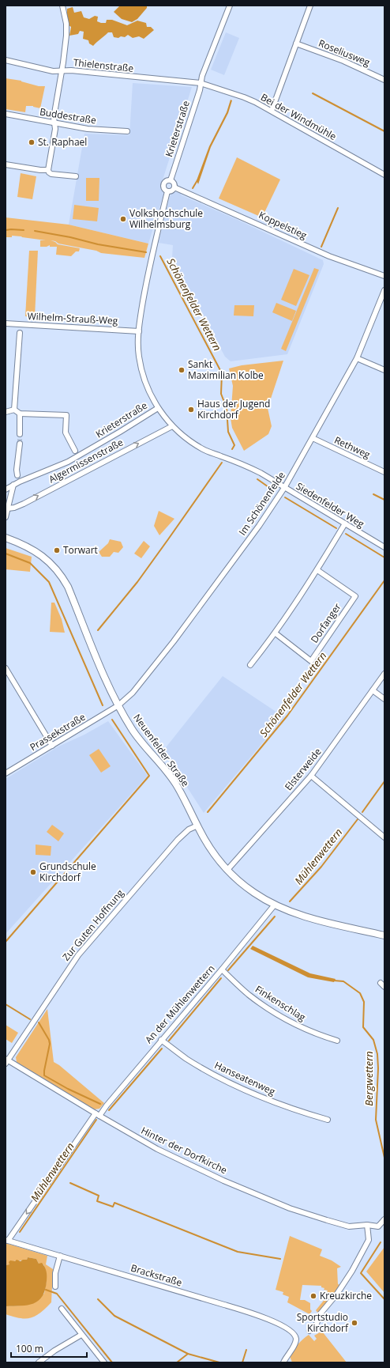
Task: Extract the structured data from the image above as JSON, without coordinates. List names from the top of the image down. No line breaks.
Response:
{"streets":{"main road":["Neuenfelder Straße"],"street":["Roseliusweg","Thielenstraße","Buddestraße","Bei der Windmühle","Krieterstraße","Koppelstieg","Wilhelm-Strauß-Weg","Rethweg","Algermissenstraße","Im Schönenfelde","Siedenfelder Weg","Dorfanger","Prassekstraße","Elsterweide","Zur Guten Hoffnung","Finkenschlag","An der Mühlenwettern","Hanseatenweg","Hinter der Dorfkirche","Brackstraße"]},"crossings":[["Thielenstraße","Bei der Windmühle"],["Thielenstraße","Krieterstraße"],["Bei der Windmühle","Krieterstraße"],["Krieterstraße","Koppelstieg"],["Krieterstraße","Wilhelm-Strauß-Weg"],["Krieterstraße","Siedenfelder Weg"],["Rethweg","Im Schönenfelde"],["Algermissenstraße","Siedenfelder Weg"],["Im Schönenfelde","Siedenfelder Weg"],["Im Schönenfelde","Prassekstraße"],["Im Schönenfelde","Neuenfelder Straße"],["Prassekstraße","Neuenfelder Straße"],["Neuenfelder Straße","Elsterweide"],["Neuenfelder Straße","Zur Guten Hoffnung"],["Neuenfelder Straße","An der Mühlenwettern"],["Zur Guten Hoffnung","Hinter der Dorfkirche"],["Finkenschlag","An der Mühlenwettern"],["An der Mühlenwettern","Hanseatenweg"],["An der Mühlenwettern","Hinter der Dorfkirche"],["An der Mühlenwettern","Brackstraße"]],"one_way":["Algermissenstraße","An der Mühlenwettern"],"water":["Schönenfelder Wettern","Mühlenwettern","Bergwettern"],"places":["St. Raphael","Volkshochschule Wilhelmsburg","Sankt Maximilian Kolbe","Haus der Jugend Kirchdorf","Torwart","Grundschule Kirchdorf","Kreuzkirche","Sportstudio Kirchdorf"],"scale_bar":"100 m"}
